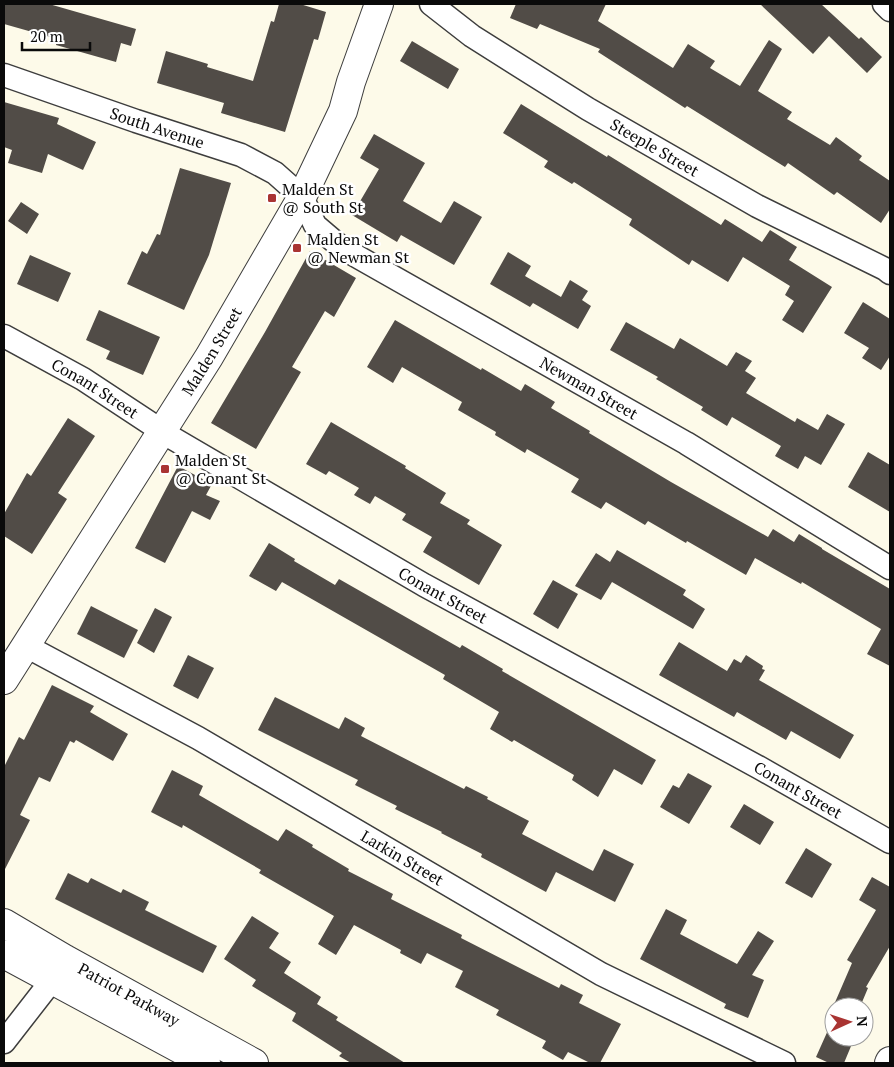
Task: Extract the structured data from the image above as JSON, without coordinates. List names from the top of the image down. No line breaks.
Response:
{"streets":{"street":["South Avenue","Steeple Street","Malden Street","Newman Street","Conant Street","Larkin Street","Patriot Parkway"]},"crossings":[["South Avenue","Malden Street"],["South Avenue","Newman Street"],["Malden Street","Newman Street"],["Malden Street","Conant Street"],["Malden Street","Larkin Street"]],"places":{"transit":["Malden St @ South St","Malden St @ Newman St","Malden St @ Conant St"]},"scale_bar":"20 m","north":"right"}
